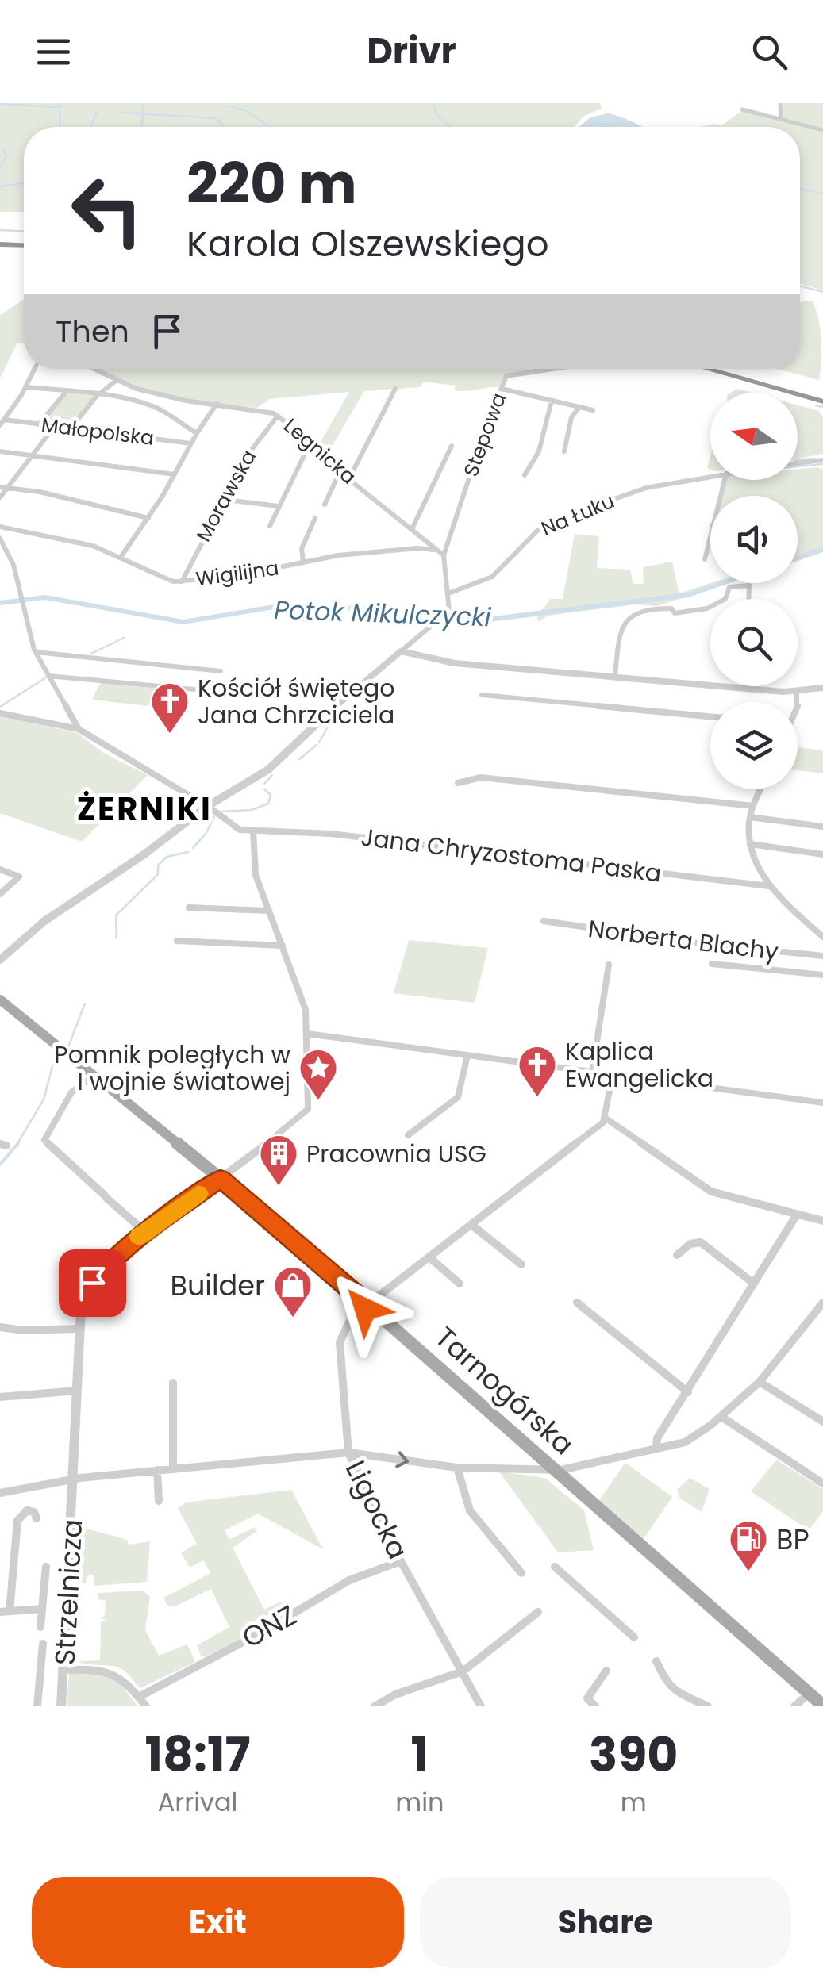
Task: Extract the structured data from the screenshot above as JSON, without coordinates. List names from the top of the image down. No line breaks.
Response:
{"streets":{"main road":["Tarnogórska"],"street":["Małopolska","Stepowa","Legnicka","Morawska","Na Łuku","Wigilijna","Jana Chryzostoma Paska","Norberta Blachy","Ligocka","Strzelnicza","ONZ"]},"crossings":[["Stepowa","Legnicka"],["Legnicka","Morawska"],["Legnicka","Wigilijna"],["Morawska","Wigilijna"],["Tarnogórska","Ligocka"],["Tarnogórska","Strzelnicza"],["Ligocka","ONZ"]],"districts":["ŻERNIKI"],"water":["Potok Mikulczycki"],"places":{"church":["Kościół świętego Jana Chrzciciela","Kaplica Ewangelicka"],"place":["Pomnik poległych w I wojnie światowej"],"building":["Pracownia USG"],"shop":["Builder"],"fuel station":["BP"]},"north":"left","page":{"header":"Drivr","turn":["220 m","Karola Olszewskiego"],"then":"Then","eta":["18:17","Arrival","1","min","390","m"],"buttons":["Exit","Share"]}}
